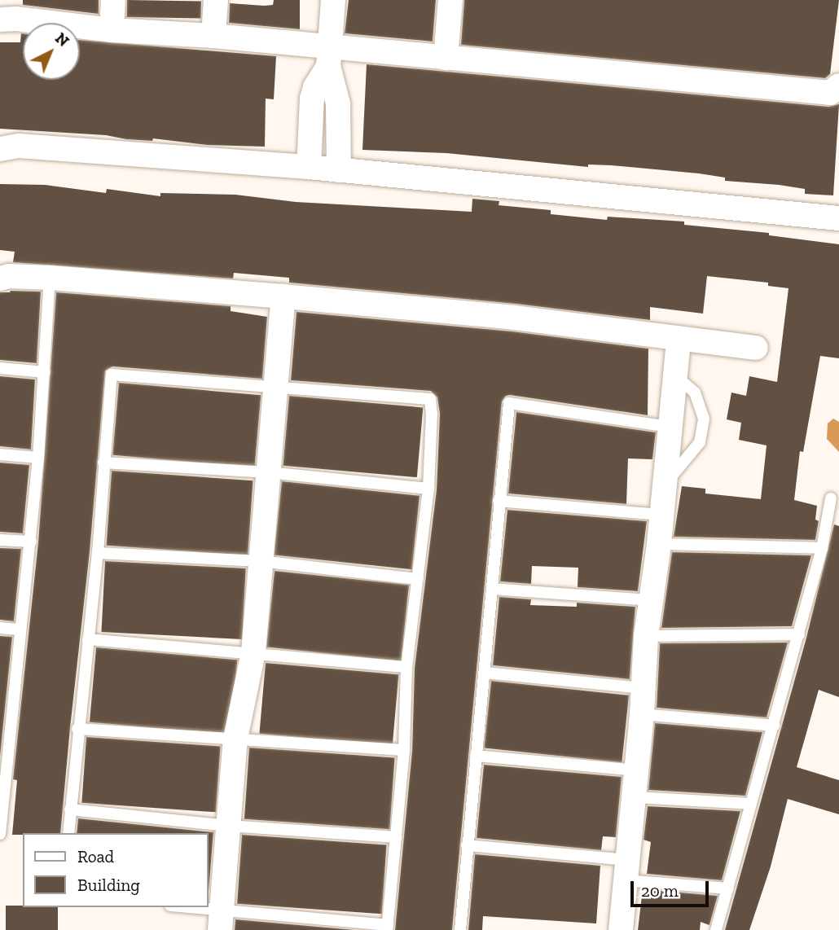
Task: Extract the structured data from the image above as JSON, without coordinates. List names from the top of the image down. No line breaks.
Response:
{"legend":["Road","Building"],"scale_bar":"20 m","north":"top right"}
